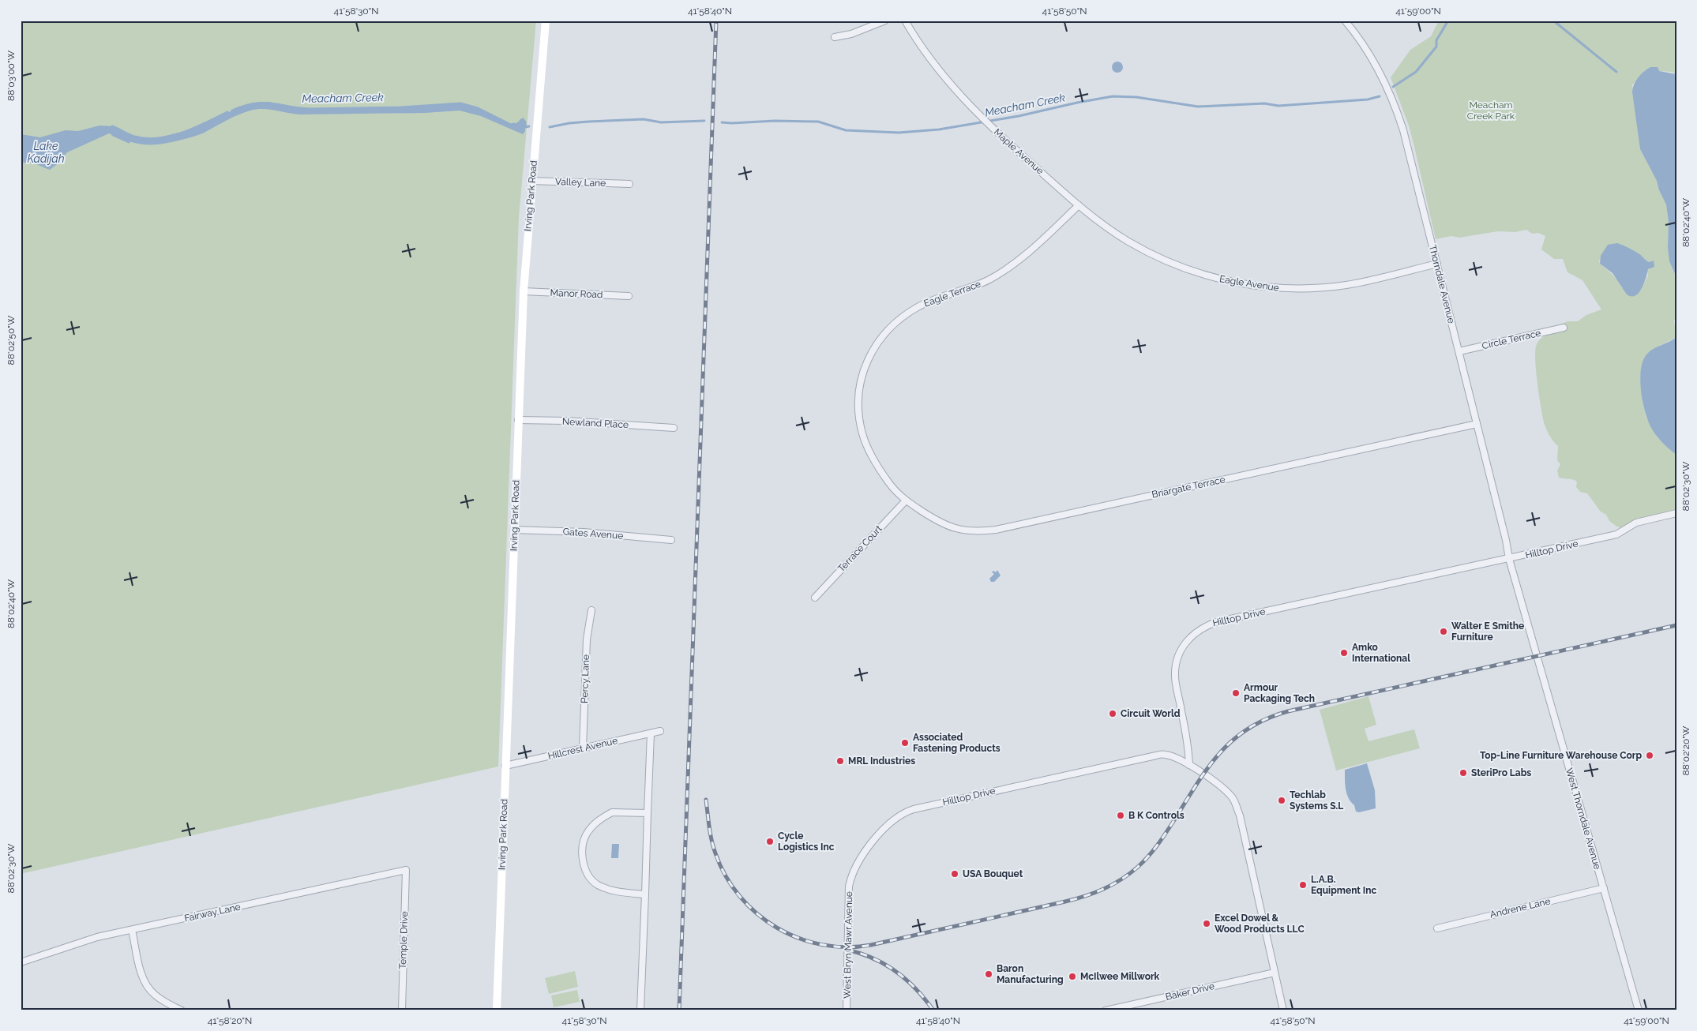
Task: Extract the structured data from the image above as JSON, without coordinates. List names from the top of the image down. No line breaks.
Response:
{"streets":{"main road":["Irving Park Road"],"street":["Maple Avenue","Valley Lane","Eagle Avenue","Thorndale Avenue","Manor Road","Eagle Terrace","Circle Terrace","Newland Place","Briargate Terrace","Gates Avenue","Terrace Court","Hilltop Drive","Percy Lane","Hillcrest Avenue","West Thorndale Avenue","Andrene Lane","Fairway Lane","Temple Drive","West Bryn Mawr Avenue","Baker Drive"]},"crossings":[["Maple Avenue","Eagle Avenue"],["Maple Avenue","Eagle Terrace"],["Valley Lane","Irving Park Road"],["Irving Park Road","Manor Road"],["Irving Park Road","Newland Place"],["Irving Park Road","Gates Avenue"],["Irving Park Road","Hillcrest Avenue"],["Eagle Avenue","Thorndale Avenue"],["Eagle Avenue","Eagle Terrace"],["Thorndale Avenue","Circle Terrace"],["Thorndale Avenue","Briargate Terrace"],["Thorndale Avenue","Hilltop Drive"],["Thorndale Avenue","West Thorndale Avenue"],["Eagle Terrace","Briargate Terrace"],["Eagle Terrace","Terrace Court"],["Briargate Terrace","Terrace Court"],["Hilltop Drive","West Thorndale Avenue"],["Hilltop Drive","West Bryn Mawr Avenue"],["Percy Lane","Hillcrest Avenue"],["West Thorndale Avenue","Andrene Lane"],["Fairway Lane","Temple Drive"]],"water":["Meacham Creek","Lake Kadijah"],"parks":["Meacham Creek Park"],"places":["Walter E Smithe Furniture","Amko International","Armour Packaging Tech","Circuit World","Associated Fastening Products","Top-Line Furniture Warehouse Corp","MRL Industries","SteriPro Labs","Techlab Systems S.L","B K Controls","Cycle Logistics Inc","USA Bouquet","L.A.B. Equipment Inc","Excel Dowel & Wood Products LLC","Baron Manufacturing","McIlwee Millwork"],"coordinates":["41°58'30\"N","41°58'40\"N","41°58'50\"N","41°59'00\"N","88°03'00\"W","88°02'40\"W","88°02'50\"W","88°02'30\"W","88°02'20\"W","41°58'20\"N"]}
